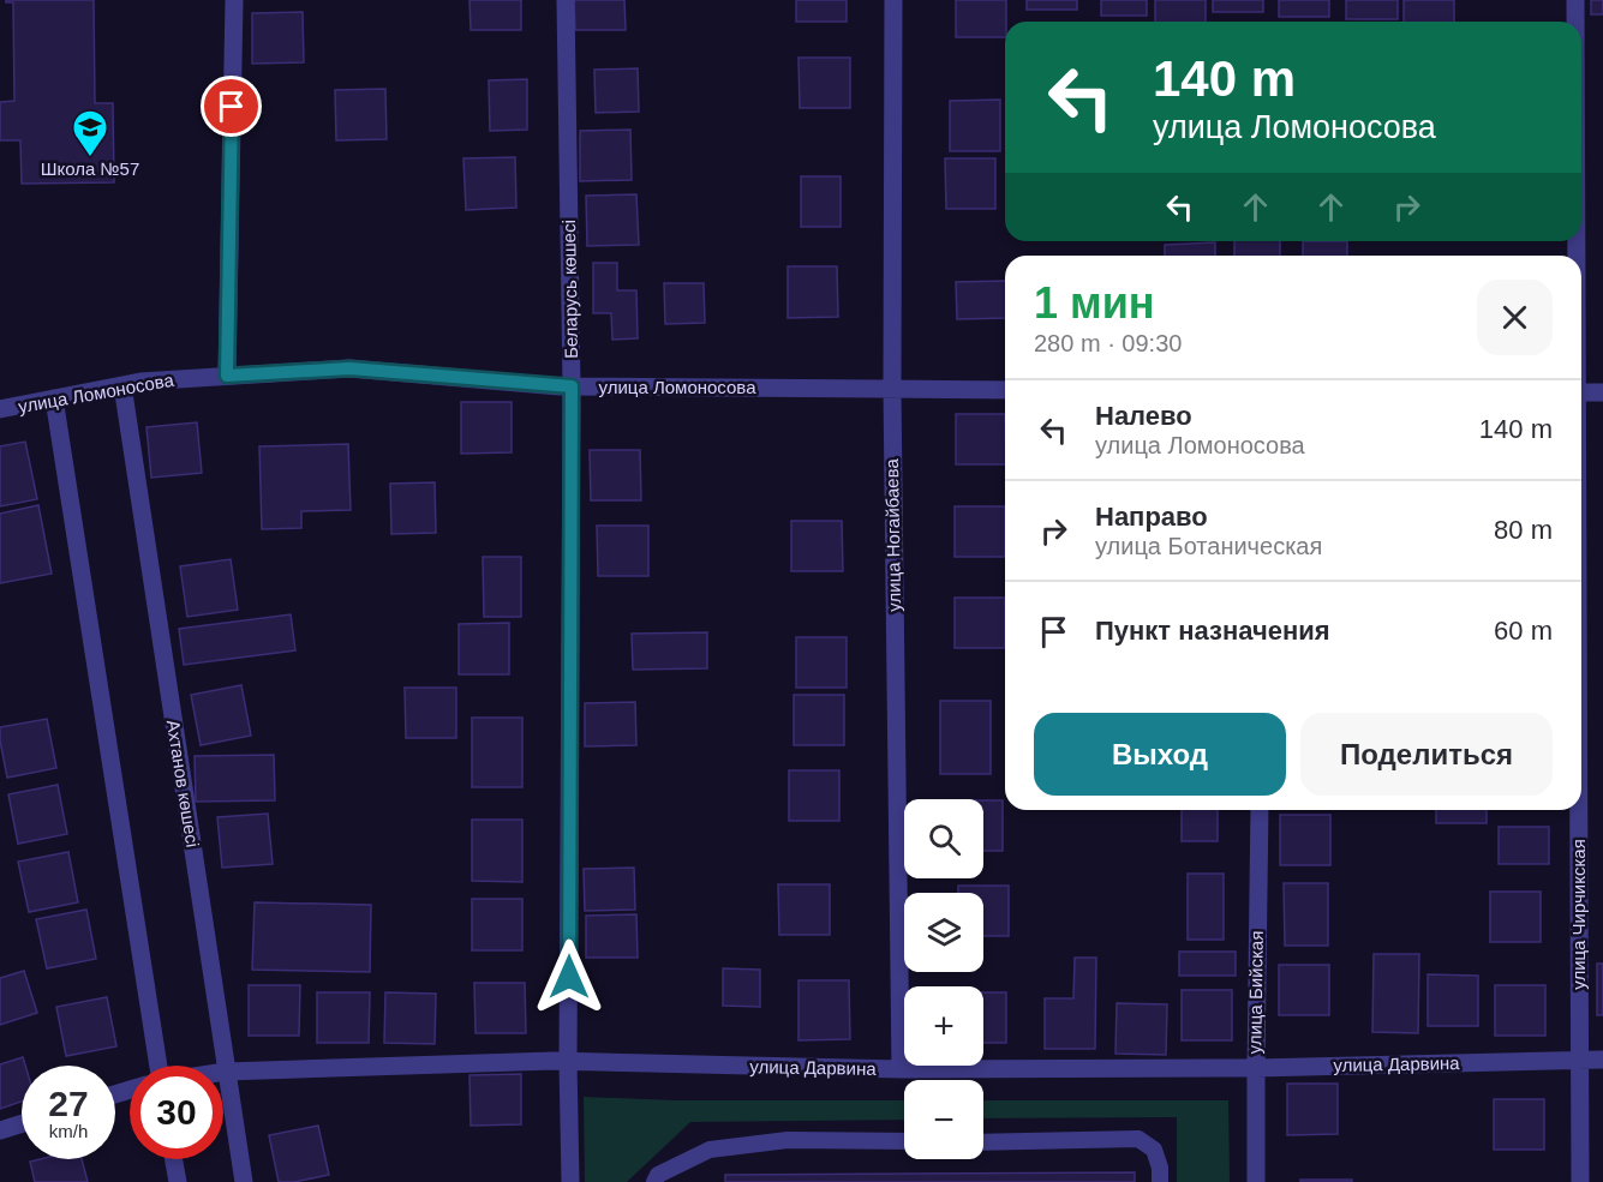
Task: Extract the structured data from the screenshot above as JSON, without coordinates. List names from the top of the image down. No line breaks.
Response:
{"streets":{"street":["Беларусь көшесі","улица Ломоносова","улица Ногайбаева","Ахтанов көшесі","улица Чирчикская","улица Бийская","улица Дарвина"]},"crossings":[["Беларусь көшесі","улица Ломоносова"],["Беларусь көшесі","улица Дарвина"],["улица Ломоносова","улица Ногайбаева"],["улица Ломоносова","Ахтанов көшесі"],["улица Ногайбаева","улица Дарвина"],["Ахтанов көшесі","улица Дарвина"],["улица Чирчикская","улица Дарвина"],["улица Бийская","улица Дарвина"]],"places":{"school or university":["Школа №57"]},"page":{"turn":["140 m","улица Ломоносова"],"heading":["1 мин","280 m · 09:30"],"list":[{"name":"Налево","note":"улица Ломоносова","value":"140 m"},{"name":"Направо","note":"улица Ботаническая","value":"80 m"},{"name":"Пункт назначения","value":"60 m"}],"buttons":["Выход","Поделиться"],"map_buttons":["+","−"],"speed":"27 km/h","limit":"30"}}
